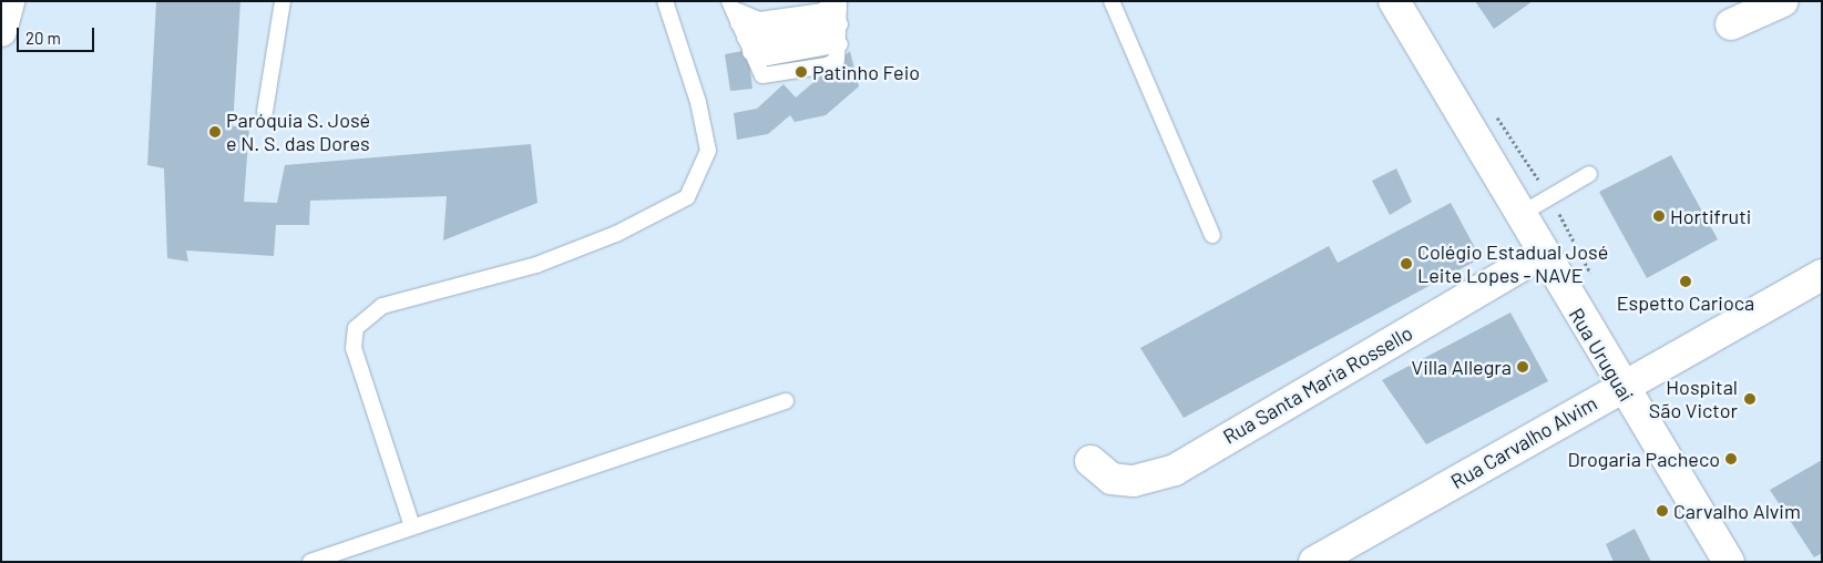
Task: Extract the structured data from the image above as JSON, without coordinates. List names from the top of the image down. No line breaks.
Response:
{"streets":{"street":["Rua Uruguai","Rua Santa Maria Rossello","Rua Carvalho Alvim"]},"crossings":[["Rua Uruguai","Rua Santa Maria Rossello"],["Rua Uruguai","Rua Carvalho Alvim"]],"places":["Patinho Feio","Paróquia S. José e N. S. das Dores","Hortifruti","Colégio Estadual José Leite Lopes - NAVE","Espetto Carioca","Villa Allegra","Hospital São Victor","Drogaria Pacheco","Carvalho Alvim"],"scale_bar":"20 m"}
